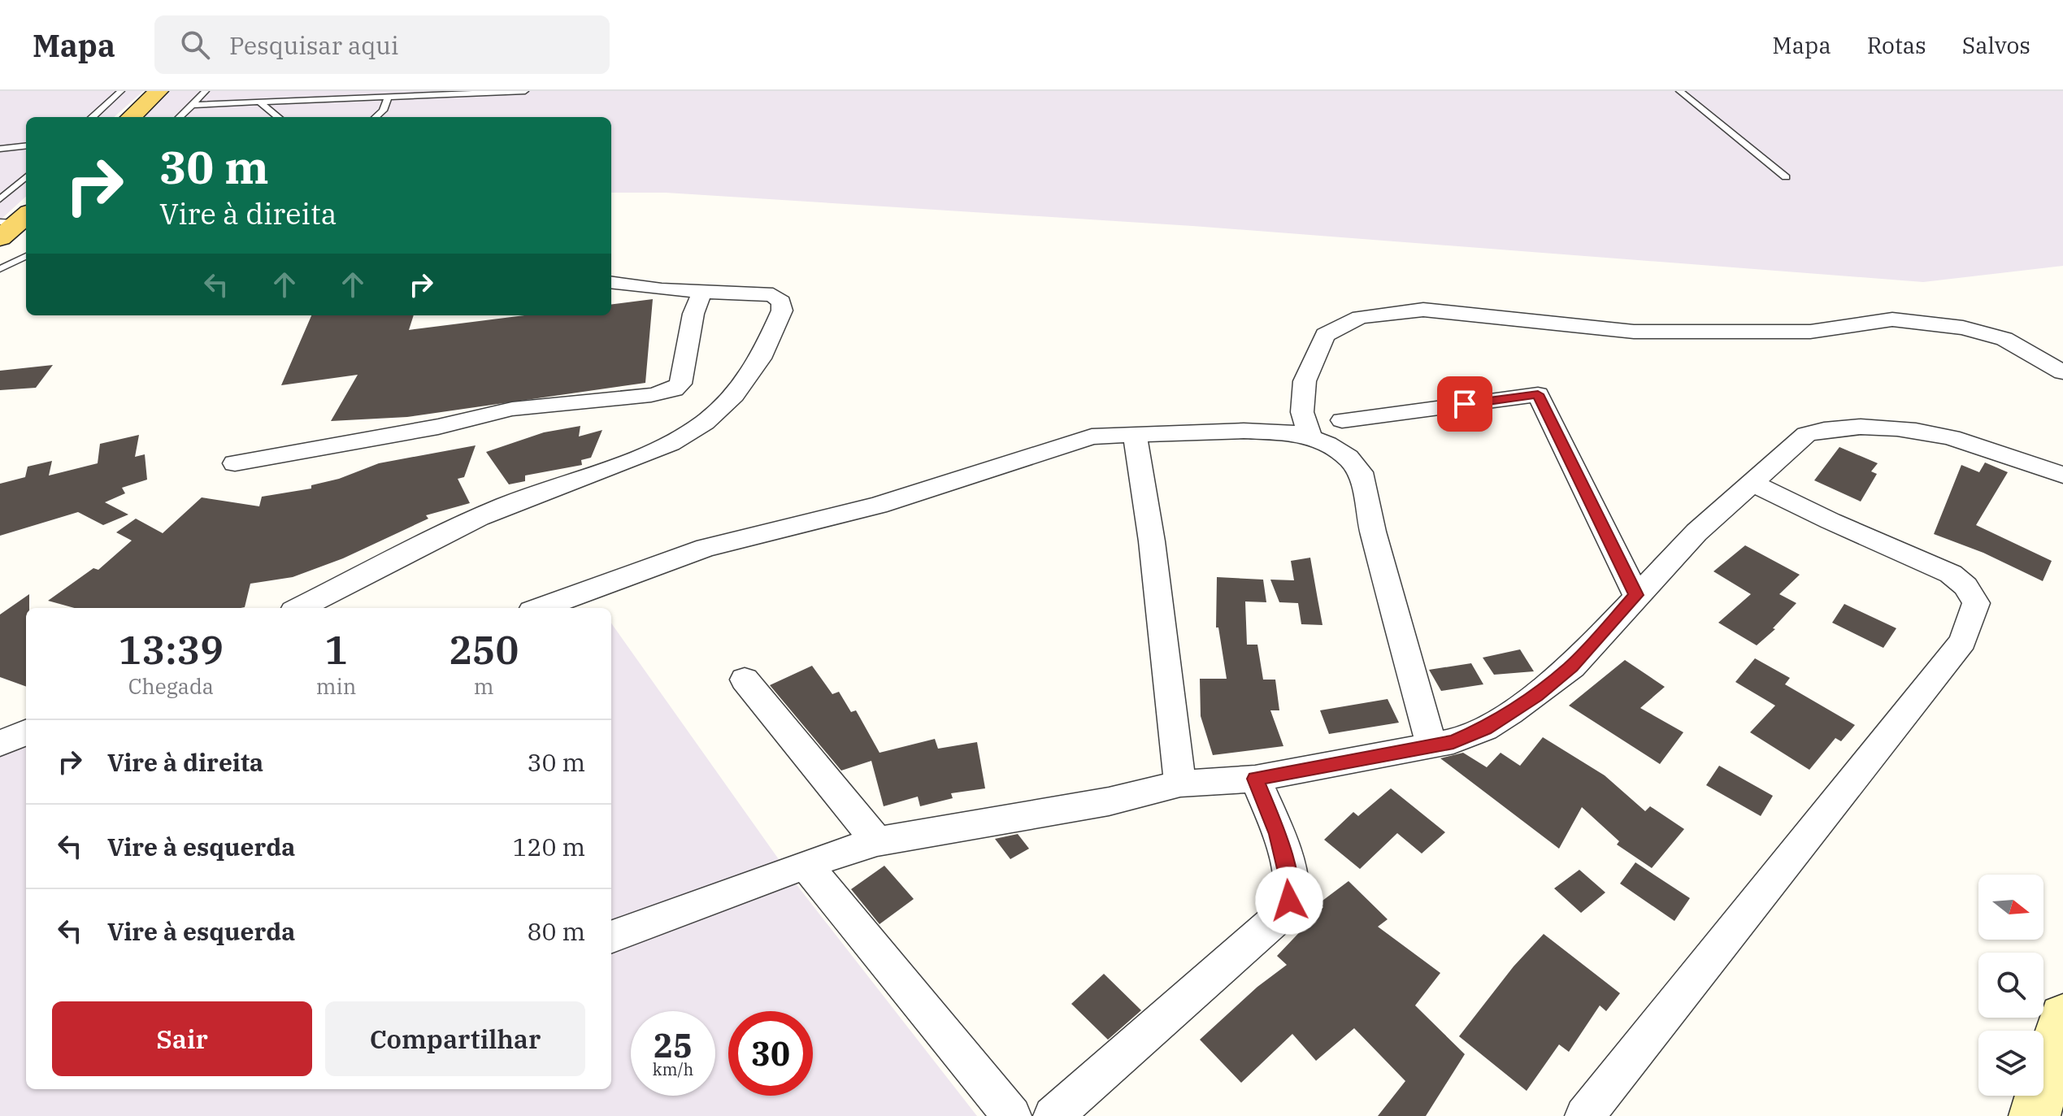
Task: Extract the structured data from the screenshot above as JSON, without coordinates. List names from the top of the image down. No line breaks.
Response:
{"north":"right","page":{"header":"Mapa","search":"Pesquisar aqui","nav":["Mapa","Rotas","Salvos"],"turn":["30 m","Vire à direita"],"eta":["13:39","Chegada","1","min","250","m"],"list":[{"name":"Vire à direita","value":"30 m"},{"name":"Vire à esquerda","value":"120 m"},{"name":"Vire à esquerda","value":"80 m"}],"buttons":["Sair","Compartilhar"],"speed":"25 km/h","limit":"30"}}
